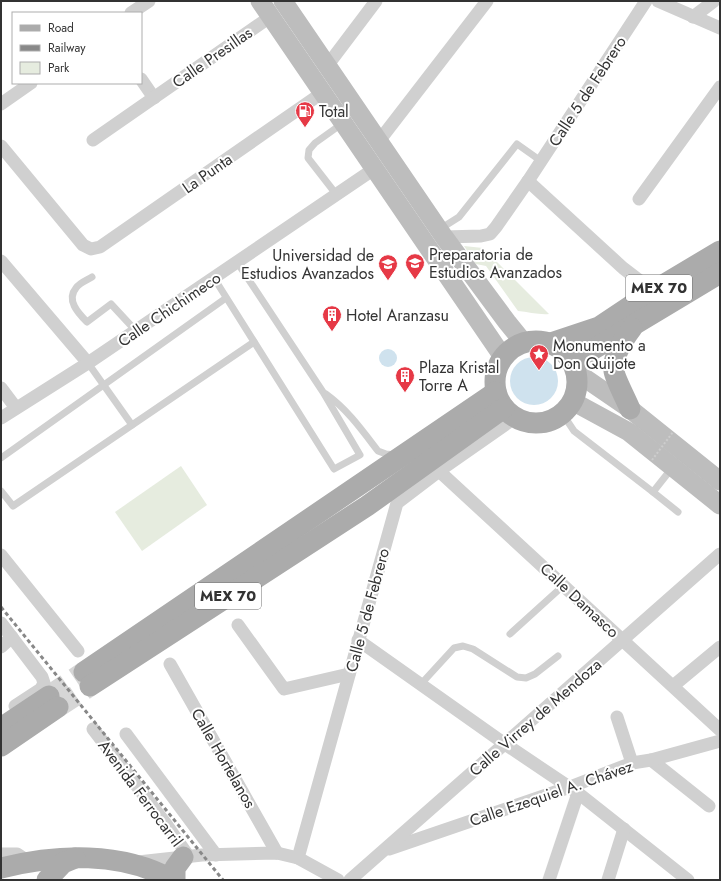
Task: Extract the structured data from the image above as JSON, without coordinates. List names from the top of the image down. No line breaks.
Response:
{"streets":{"main road":["MEX 70"],"street":["Calle Presillas","Calle 5 de Febrero","La Punta","Calle Chichimeco","Calle Damasco","Calle Virrey de Mendoza","Calle Hortelanos","Avenida Ferrocarril","Calle Ezequiel A. Chávez"]},"crossings":[["Calle 5 de Febrero","MEX 70"],["Calle 5 de Febrero","Calle Damasco"],["Calle Damasco","Calle Virrey de Mendoza"],["Calle Virrey de Mendoza","Calle Ezequiel A. Chávez"]],"places":{"fuel station":["Total"],"school or university":["Preparatoria de Estudios Avanzados","Universidad de Estudios Avanzados"],"building":["Hotel Aranzasu","Plaza Kristal Torre A"],"place":["Monumento a Don Quijote"]},"legend":["Road","Railway","Park"]}
